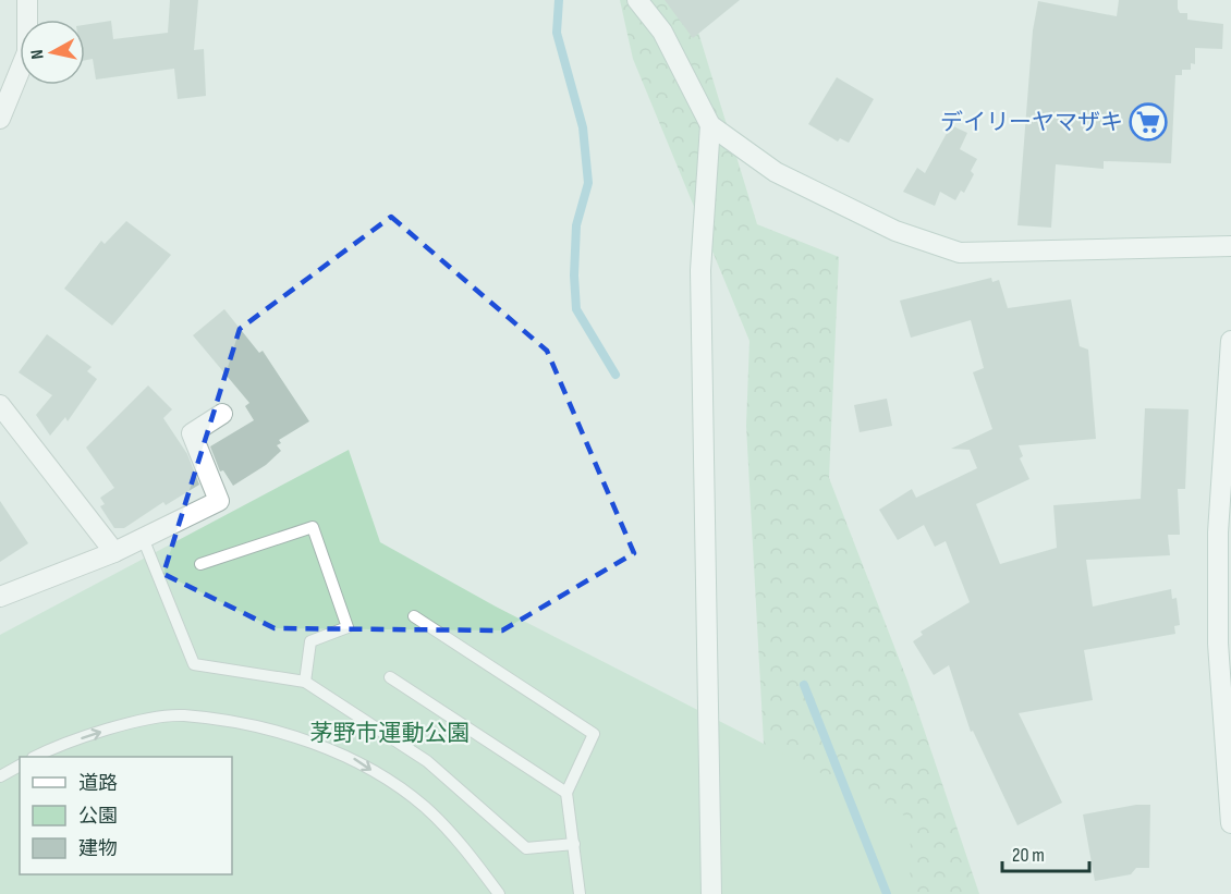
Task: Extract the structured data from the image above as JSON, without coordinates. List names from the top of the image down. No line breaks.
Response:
{"parks":["茅野市運動公園"],"places":{"supermarket":["デイリーヤマザキ"]},"legend":["道路","公園","建物"],"scale_bar":"20 m","north":"left"}
